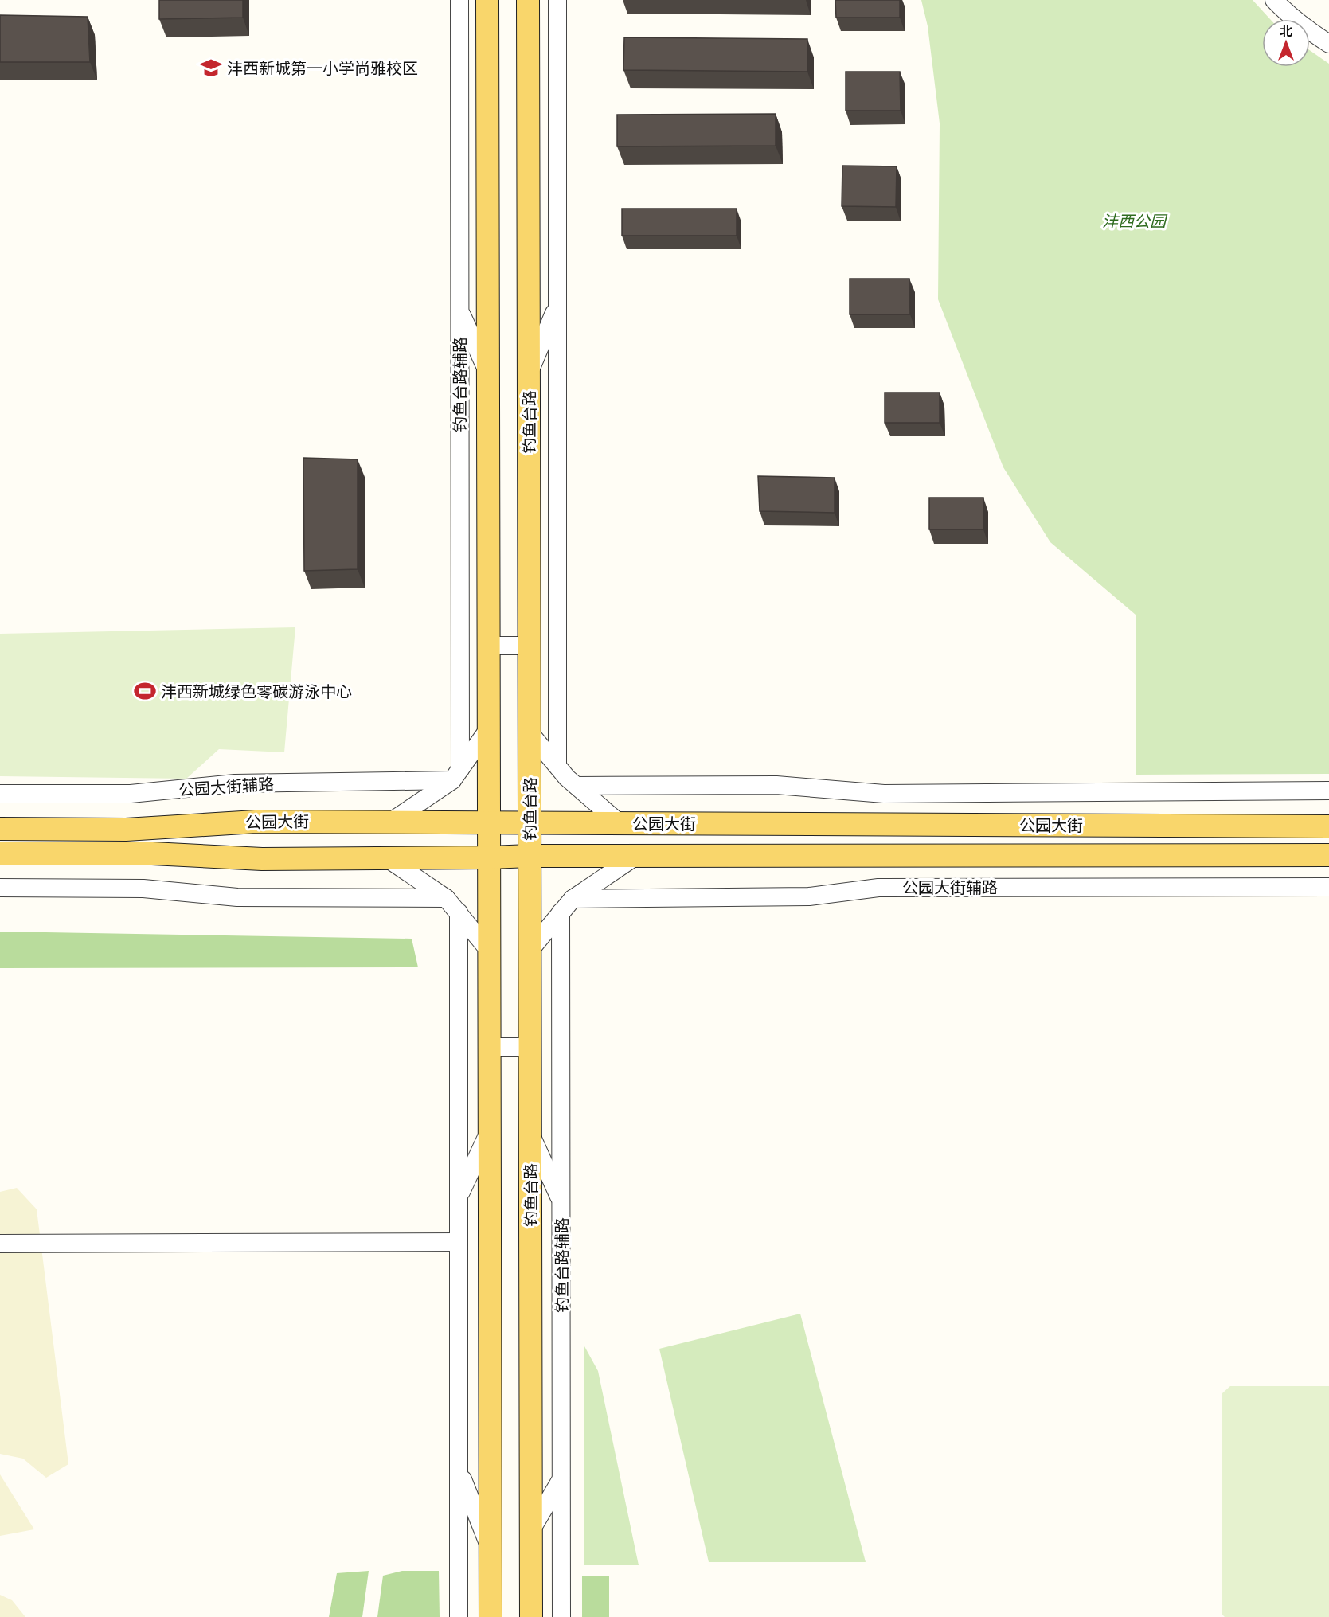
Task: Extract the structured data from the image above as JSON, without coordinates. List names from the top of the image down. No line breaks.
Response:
{"streets":{"main road":["钓鱼台路","公园大街"],"street":["钓鱼台路辅路","公园大街辅路"]},"crossings":[["钓鱼台路辅路","公园大街辅路"],["钓鱼台路","公园大街"]],"parks":["沣西公园"],"places":{"school or university":["沣西新城第一小学尚雅校区"],"sports":["沣西新城绿色零碳游泳中心"]},"north":"top"}
